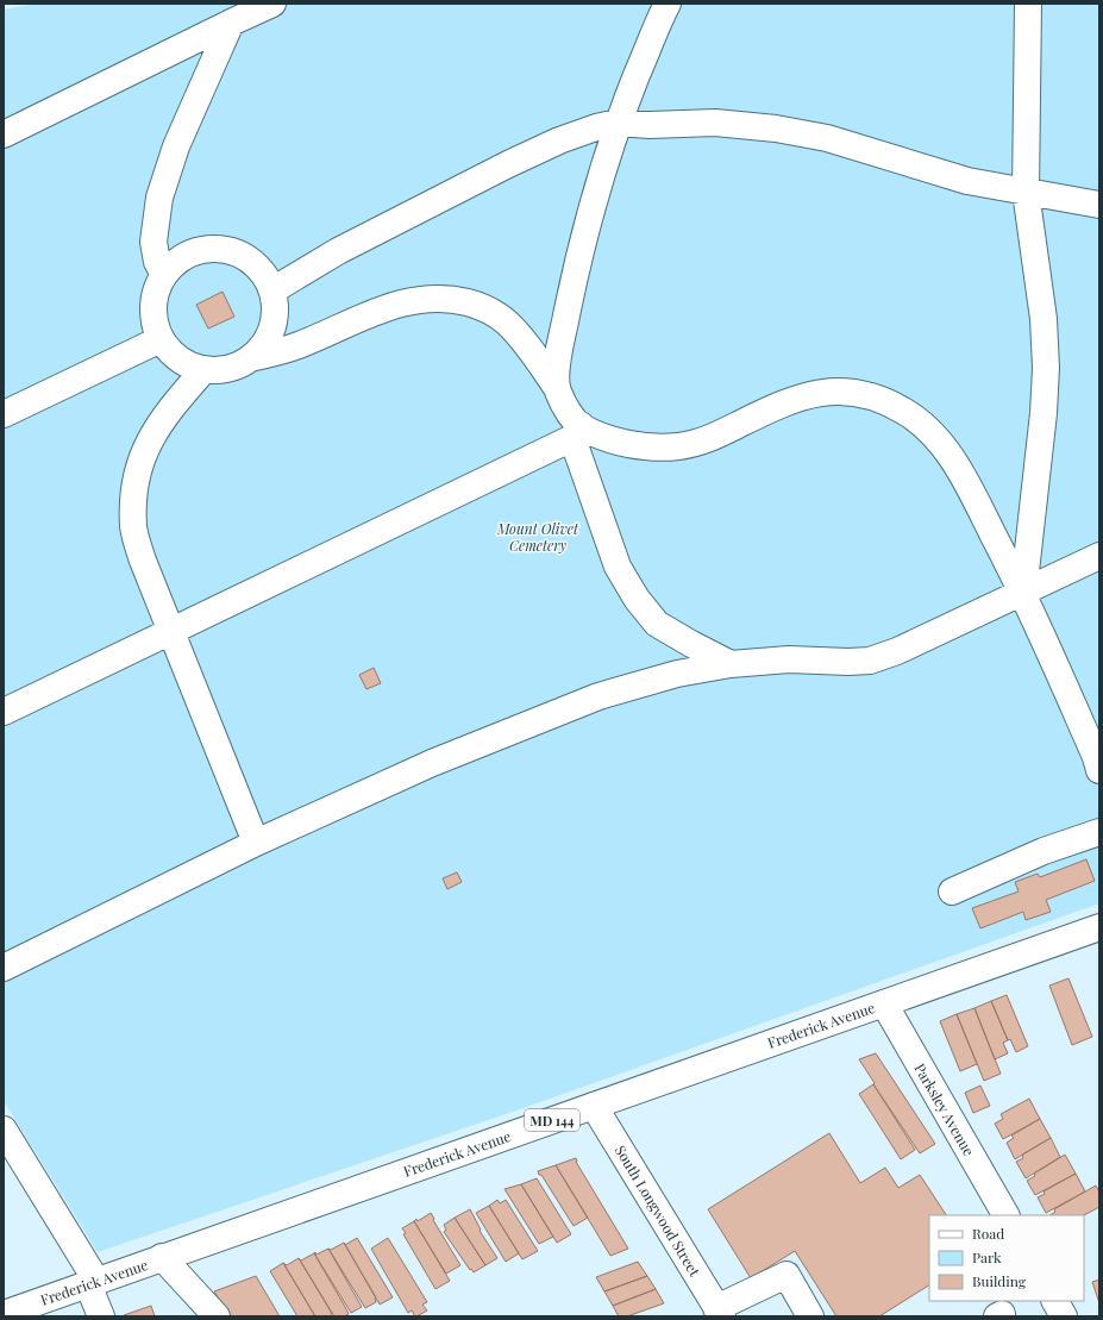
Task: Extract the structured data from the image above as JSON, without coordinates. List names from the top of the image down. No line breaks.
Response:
{"streets":{"main road":["Frederick Avenue","Parksley Avenue","MD 144","South Longwood Street"]},"crossings":[["Frederick Avenue","Parksley Avenue"],["Frederick Avenue","South Longwood Street"]],"parks":["Mount Olivet Cemetery"],"legend":["Road","Park","Building"]}
